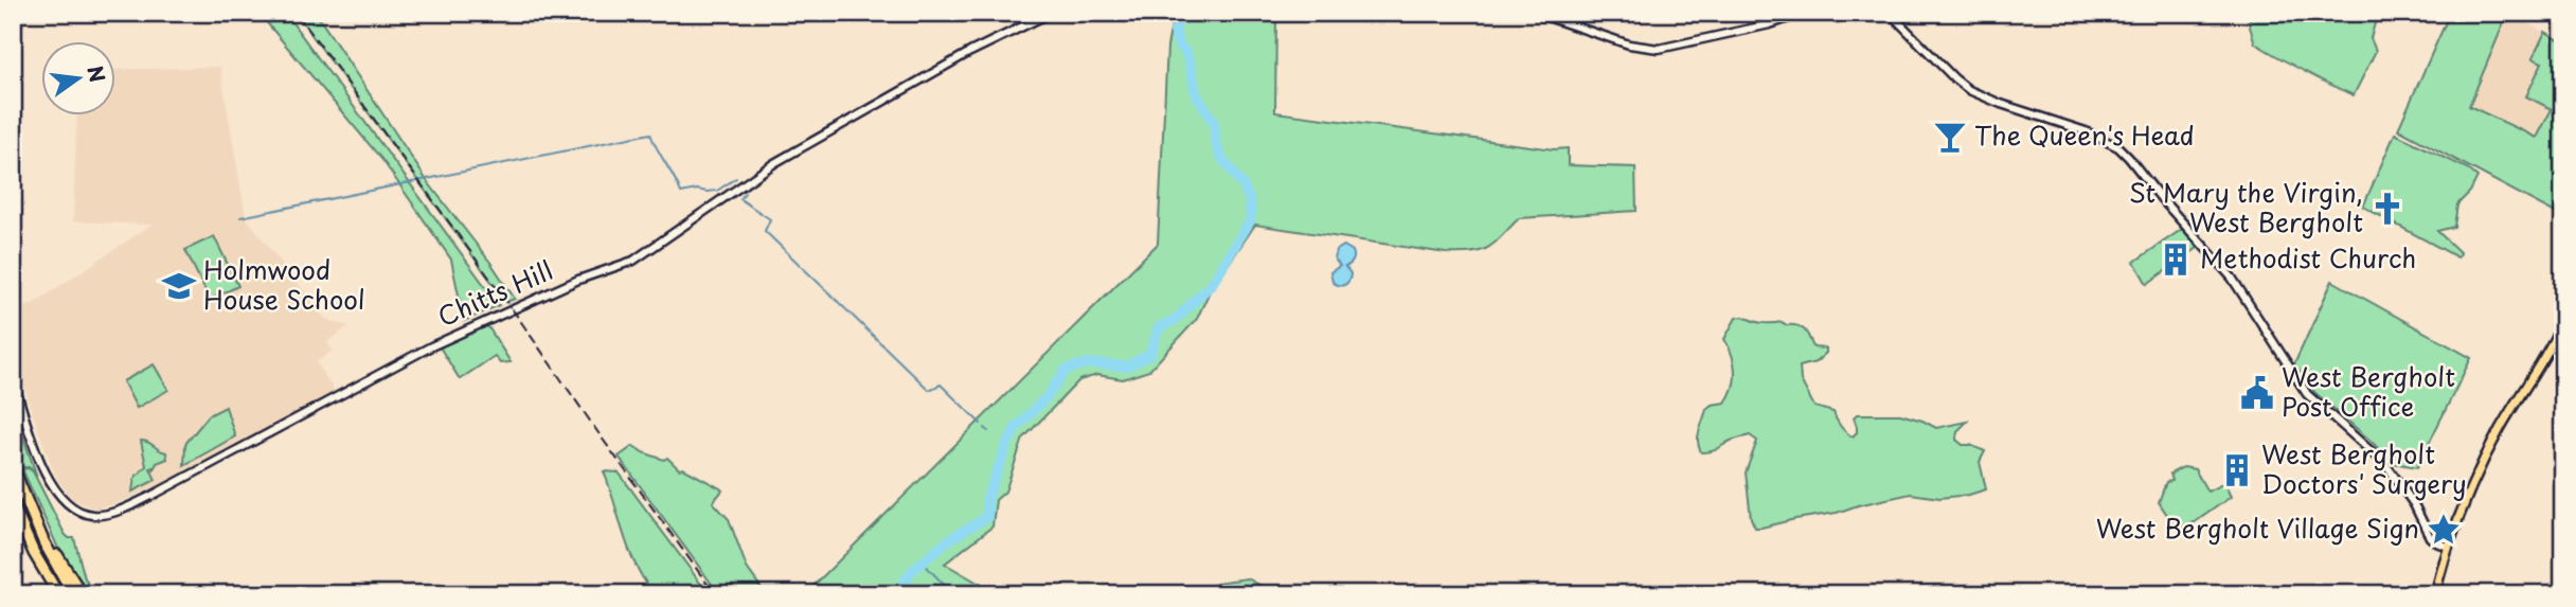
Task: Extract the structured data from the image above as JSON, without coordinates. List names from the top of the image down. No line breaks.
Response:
{"streets":{"street":["Chitts Hill"]},"places":{"bar":["The Queen's Head"],"church":["St Mary the Virgin, West Bergholt"],"building":["Methodist Church","West Bergholt Doctors' Surgery"],"school or university":["Holmwood House School"],"public building":["West Bergholt Post Office"],"place":["West Bergholt Village Sign"]},"north":"right"}
